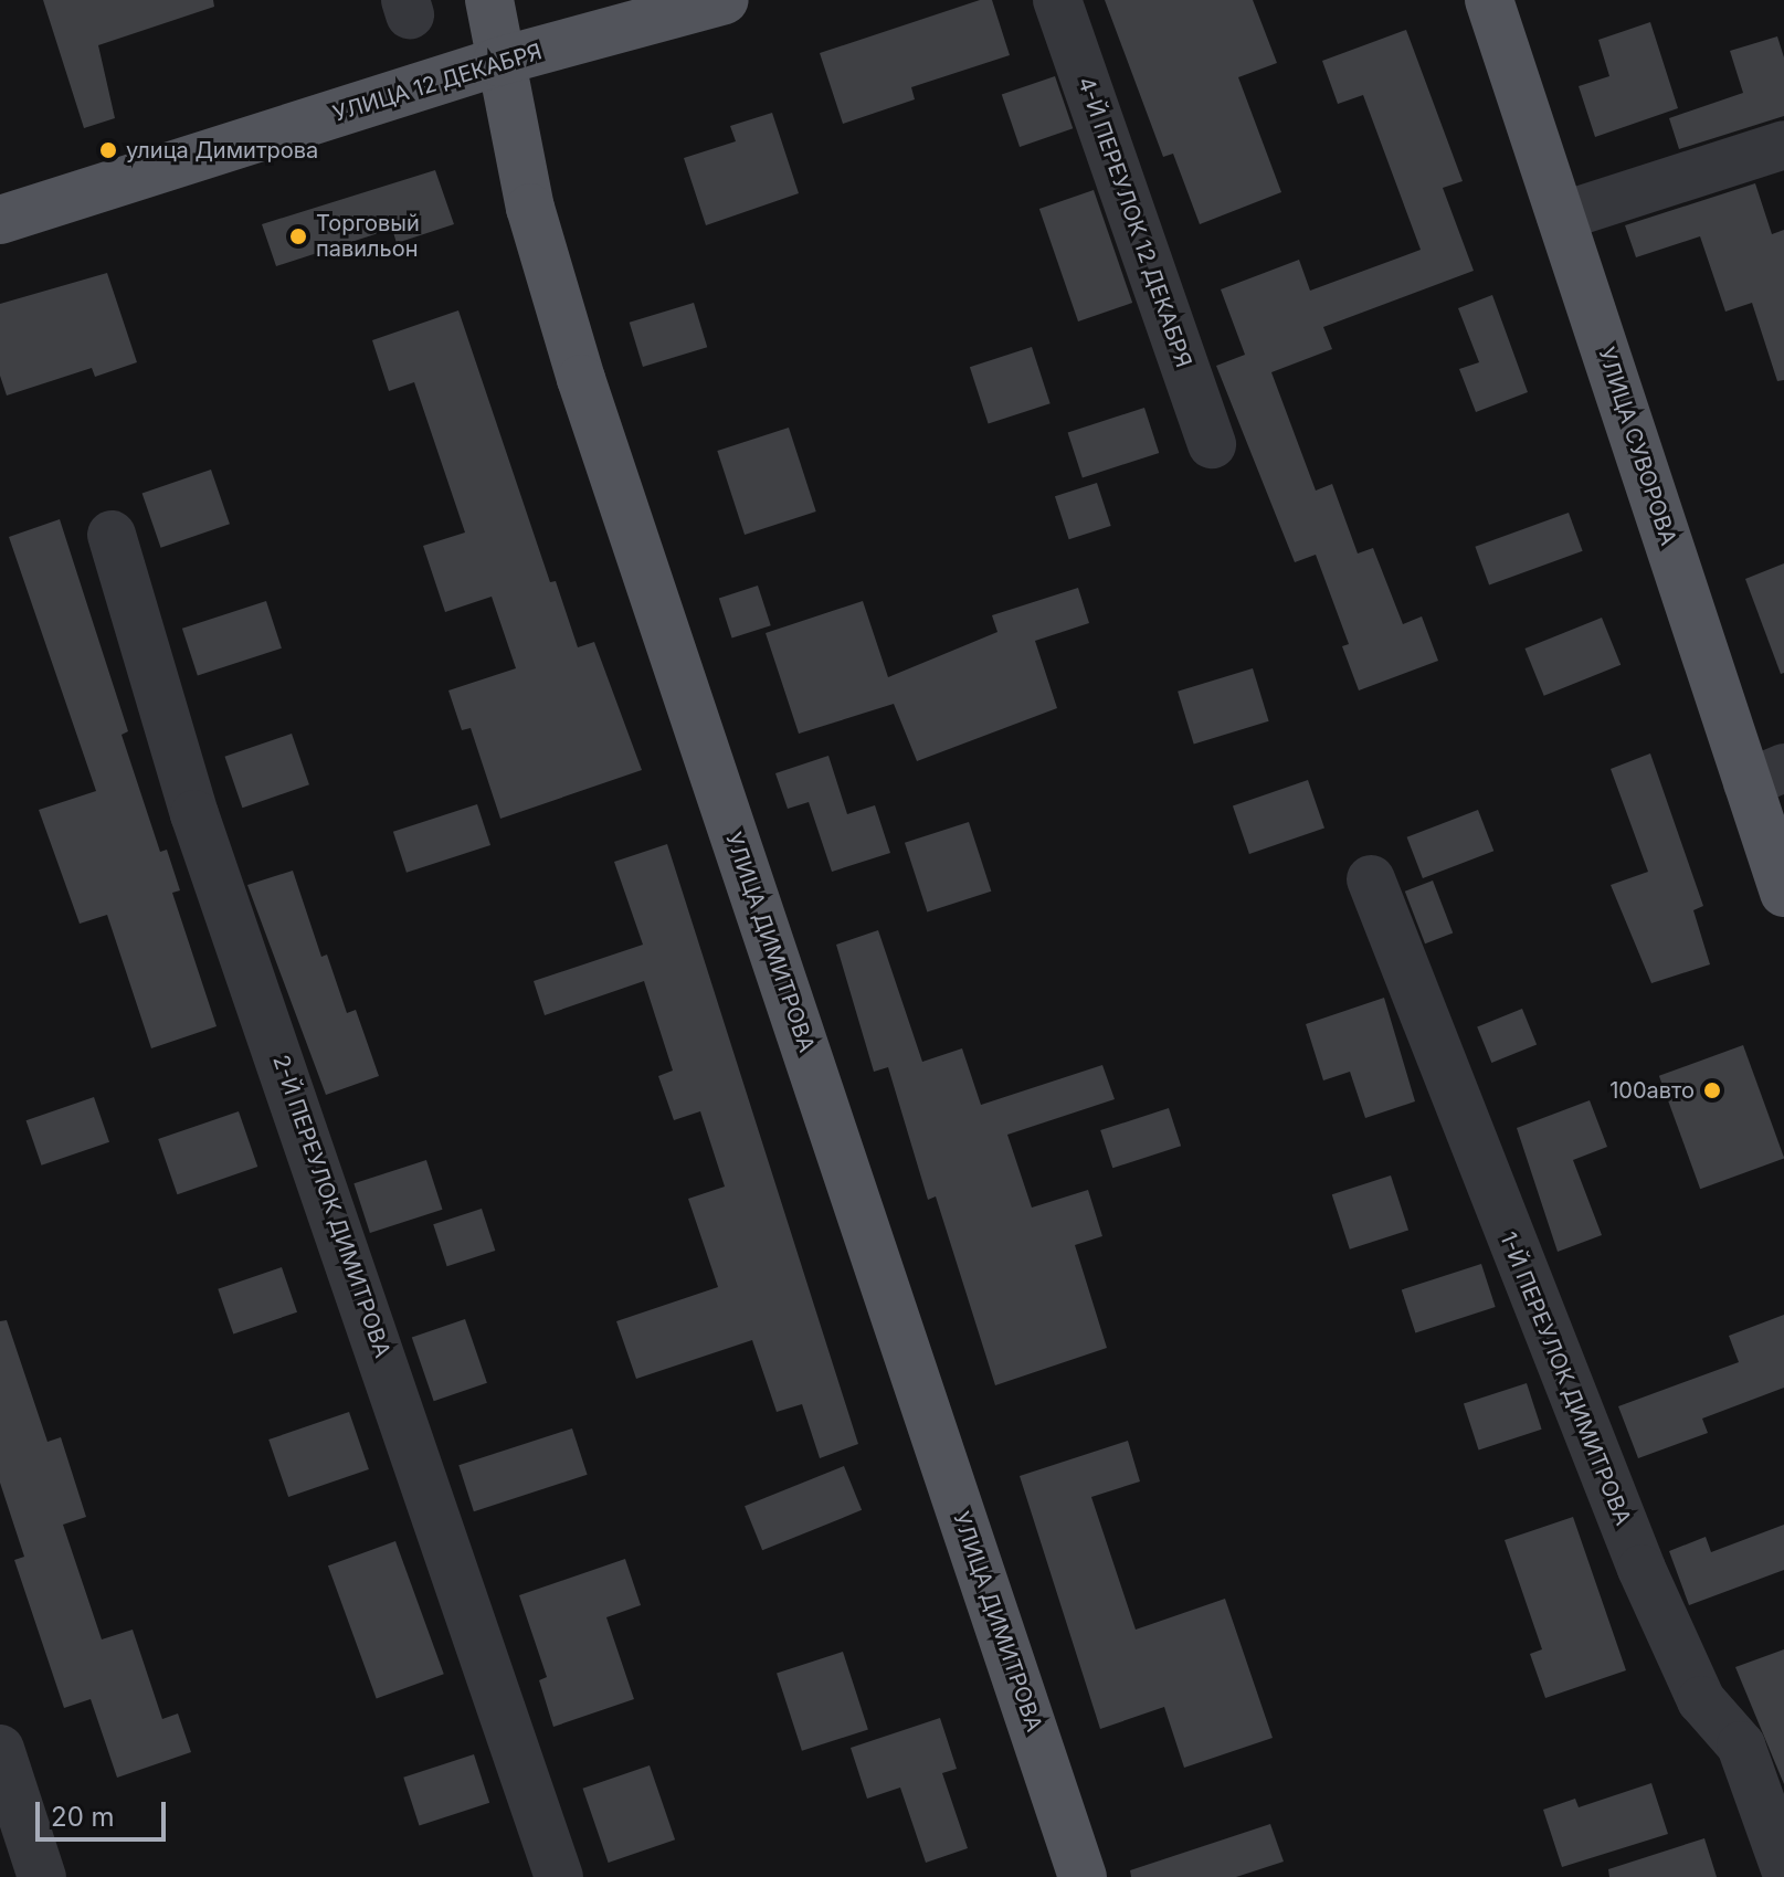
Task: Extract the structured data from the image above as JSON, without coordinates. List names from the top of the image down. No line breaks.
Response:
{"streets":{"main road":["УЛИЦА 12 ДЕКАБРЯ","УЛИЦА СУВОРОВА","УЛИЦА ДИМИТРОВА"],"street":["4-Й ПЕРЕУЛОК 12 ДЕКАБРЯ","2-Й ПЕРЕУЛОК ДИМИТРОВА","1-Й ПЕРЕУЛОК ДИМИТРОВА"]},"crossings":[["УЛИЦА 12 ДЕКАБРЯ","УЛИЦА ДИМИТРОВА"]],"places":["улица Димитрова","Торговый павильон","100авто"],"scale_bar":"20 m"}
